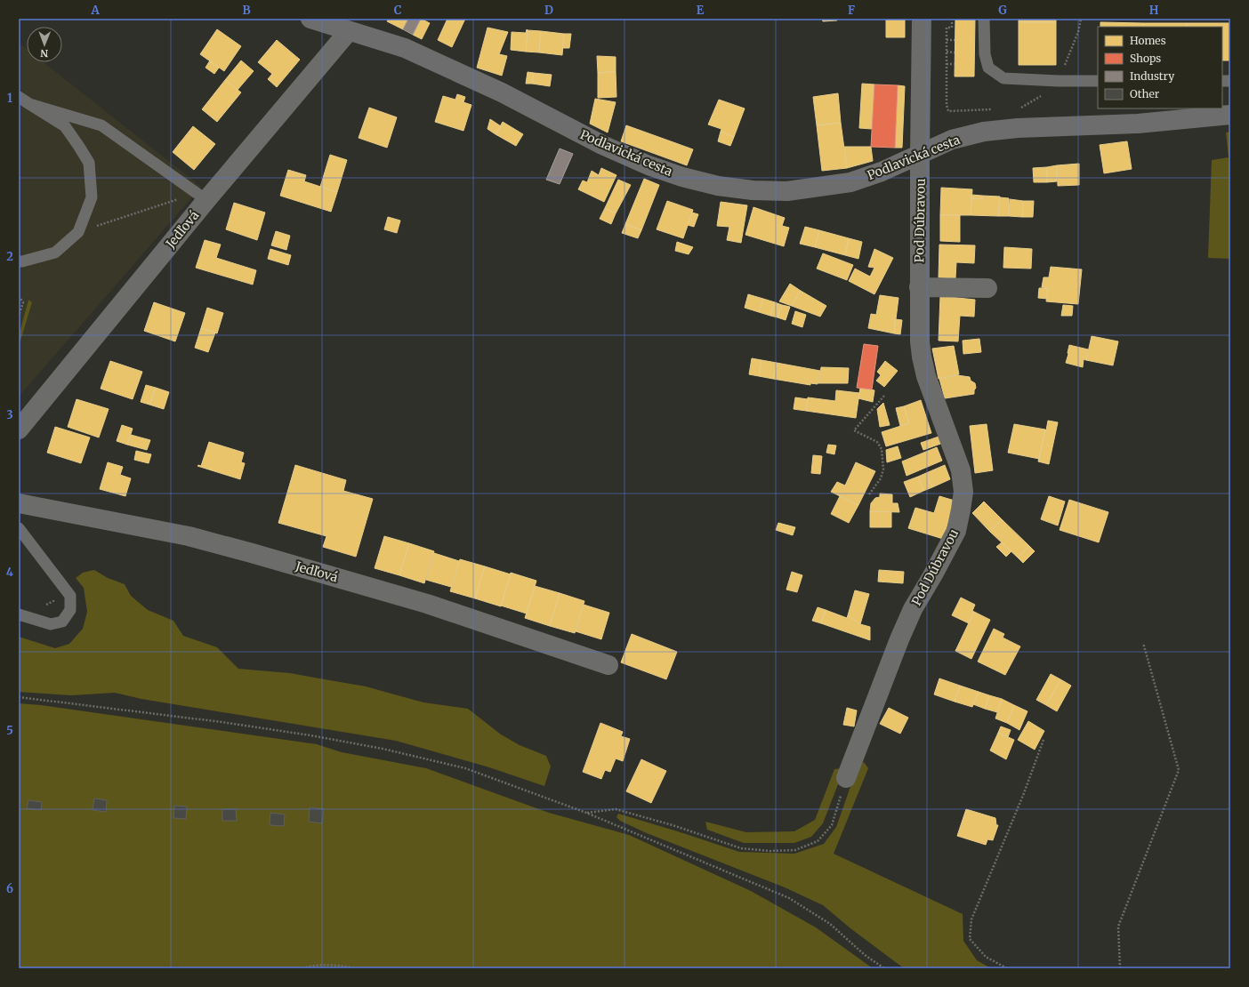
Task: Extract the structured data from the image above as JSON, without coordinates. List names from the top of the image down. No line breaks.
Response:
{"streets":{"main road":["Podlavická cesta"],"street":["Pod Dúbravou","Jedľová"]},"crossings":[["Podlavická cesta","Pod Dúbravou"],["Podlavická cesta","Jedľová"]],"legend":["Homes","Shops","Industry","Other"],"north":"bottom","grid":{"columns":["A","B","C","D","E","F","G","H"],"rows":["1","2","3","4","5","6"]}}
